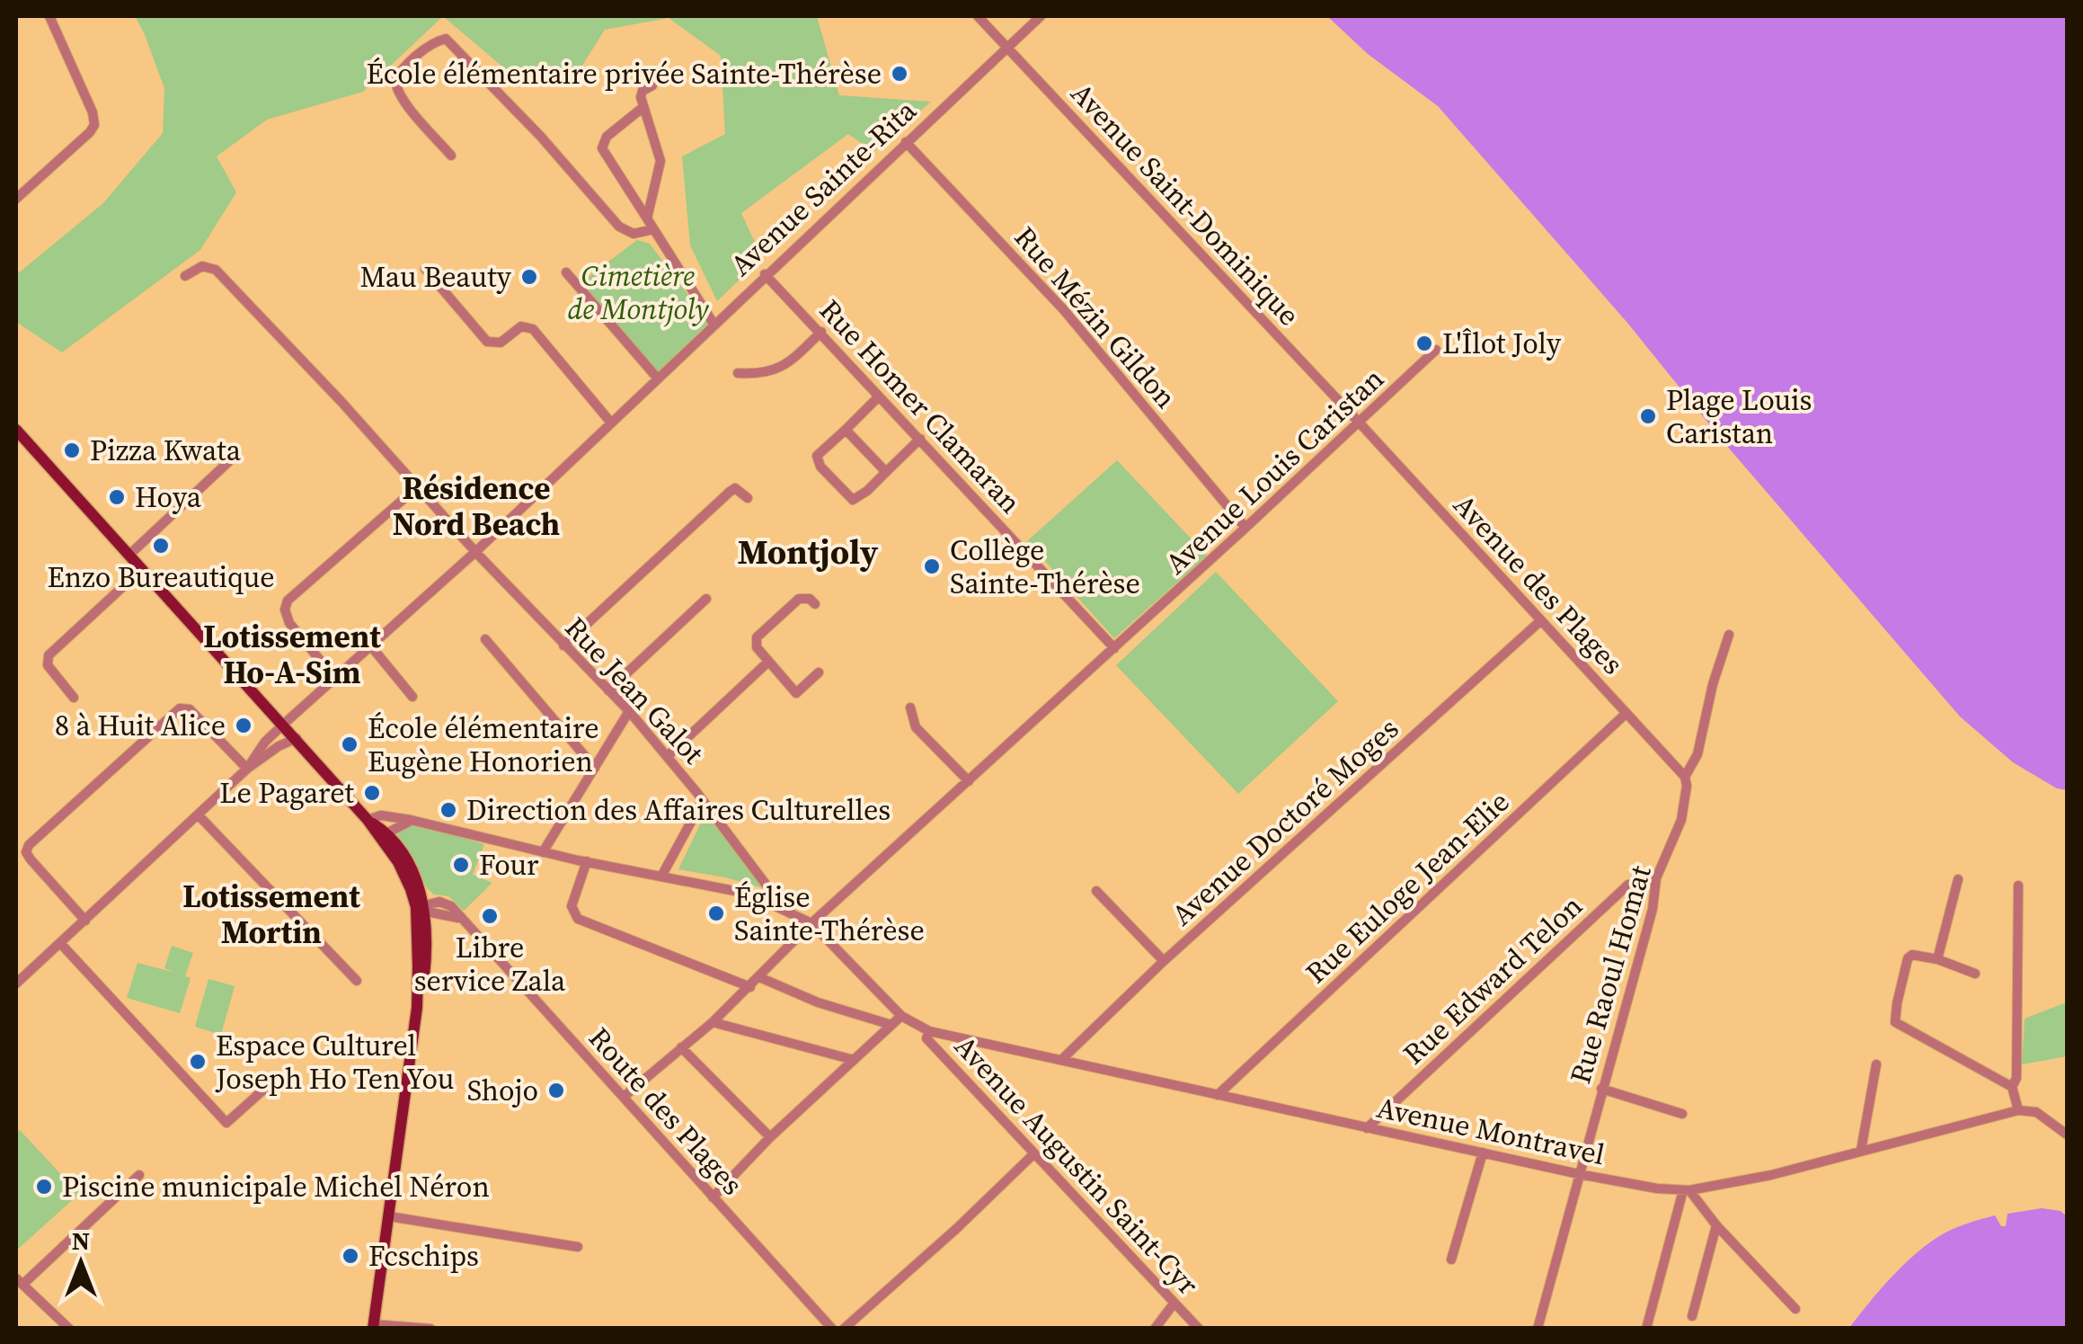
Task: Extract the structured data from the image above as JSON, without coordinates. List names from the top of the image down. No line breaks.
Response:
{"streets":{"street":["Avenue Sainte-Rita","Avenue Saint-Dominique","Rue Mézin Gildon","Rue Homer Clamaran","Avenue Louis Caristan","Avenue des Plages","Rue Jean Galot","Avenue Doctoré Moges","Rue Euloge Jean-Elie","Rue Raoul Homat","Rue Edward Telon","Route des Plages","Avenue Montravel","Avenue Augustin Saint-Cyr"]},"crossings":[["Avenue Sainte-Rita","Avenue Saint-Dominique"],["Avenue Sainte-Rita","Rue Mézin Gildon"],["Avenue Sainte-Rita","Rue Homer Clamaran"],["Avenue Sainte-Rita","Rue Jean Galot"],["Avenue Saint-Dominique","Avenue Louis Caristan"],["Avenue Saint-Dominique","Avenue des Plages"],["Rue Mézin Gildon","Avenue Louis Caristan"],["Rue Homer Clamaran","Avenue Louis Caristan"],["Avenue Louis Caristan","Avenue des Plages"],["Avenue Louis Caristan","Route des Plages"],["Avenue Louis Caristan","Avenue Montravel"],["Avenue des Plages","Avenue Doctoré Moges"],["Avenue des Plages","Rue Euloge Jean-Elie"],["Avenue des Plages","Rue Raoul Homat"],["Rue Jean Galot","Avenue Montravel"],["Avenue Doctoré Moges","Avenue Montravel"],["Rue Euloge Jean-Elie","Avenue Montravel"],["Rue Raoul Homat","Rue Edward Telon"],["Rue Raoul Homat","Avenue Montravel"],["Rue Edward Telon","Avenue Montravel"],["Avenue Montravel","Avenue Augustin Saint-Cyr"]],"districts":["Résidence Nord Beach","Montjoly","Lotissement Ho-A-Sim","Lotissement Mortin"],"parks":["Cimetière de Montjoly"],"places":["École élémentaire privée Sainte-Thérèse","Mau Beauty","L'Îlot Joly","Plage Louis Caristan","Pizza Kwata","Hoya","Enzo Bureautique","Collège Sainte-Thérèse","8 à Huit Alice","École élémentaire Eugène Honorien","Le Pagaret","Direction des Affaires Culturelles","Four","Église Sainte-Thérèse","Libre service Zala","Espace Culturel Joseph Ho Ten You","Shojo","Piscine municipale Michel Néron","Fcschips"],"north":"top"}
